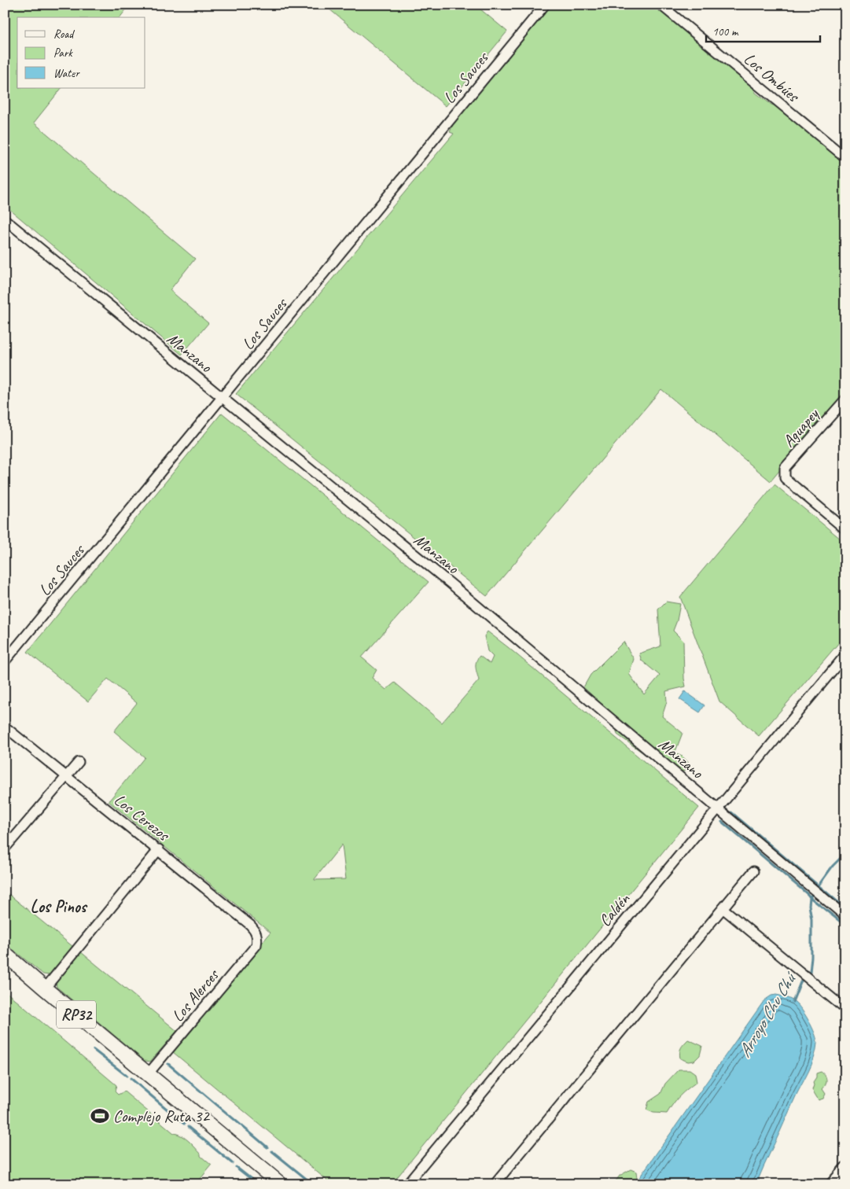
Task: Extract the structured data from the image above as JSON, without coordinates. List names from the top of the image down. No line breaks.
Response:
{"streets":{"main road":["RP32"],"street":["Los Ombúes","Los Sauces","Manzano","Aguapey","Los Cerezos","Caldén","Los Alerces"]},"crossings":[["Los Sauces","Manzano"],["Manzano","Caldén"],["Los Cerezos","Los Alerces"],["Los Alerces","RP32"]],"districts":["Los Pinos"],"water":["Arroyo Chu Chú"],"places":{"sports":["Complejo Ruta 32"]},"legend":["Road","Park","Water"],"scale_bar":"100 m"}
